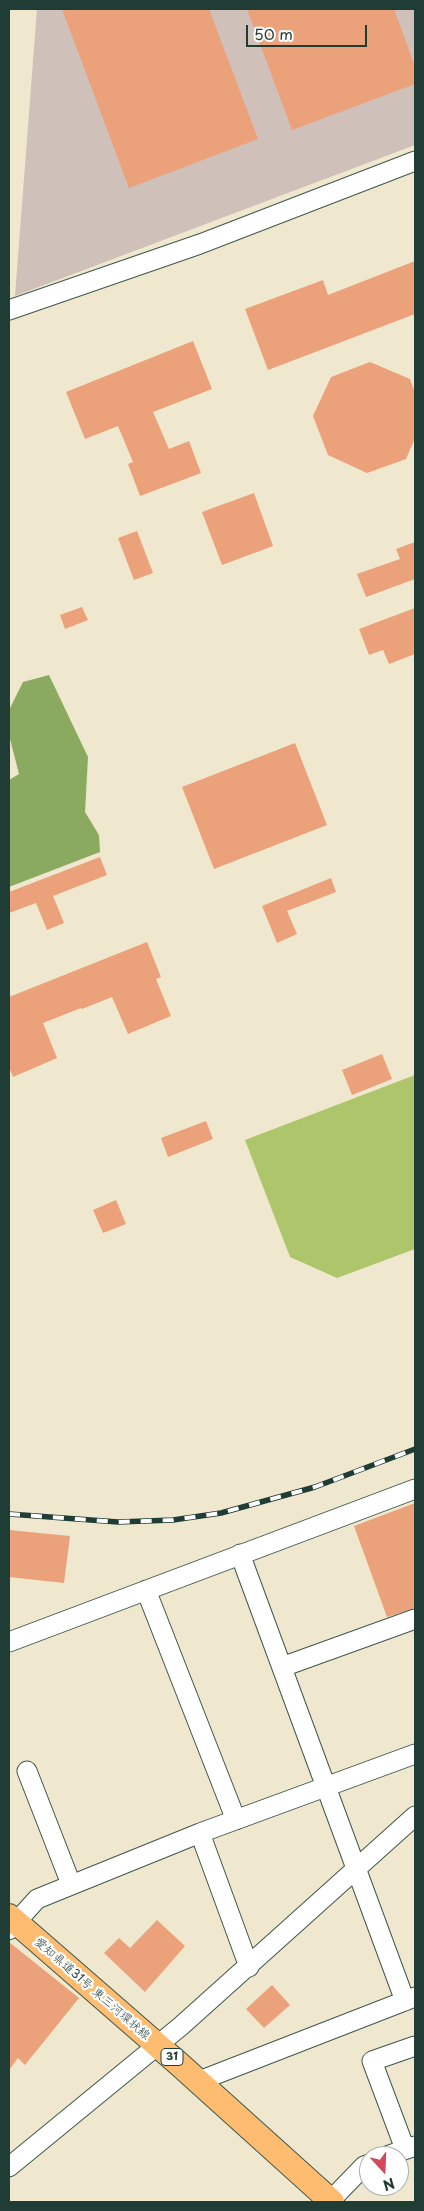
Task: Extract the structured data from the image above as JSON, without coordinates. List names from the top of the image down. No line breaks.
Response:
{"streets":{"main road":["愛知県道31号 東三河環状線","31"]},"scale_bar":"50 m","north":"bottom"}
